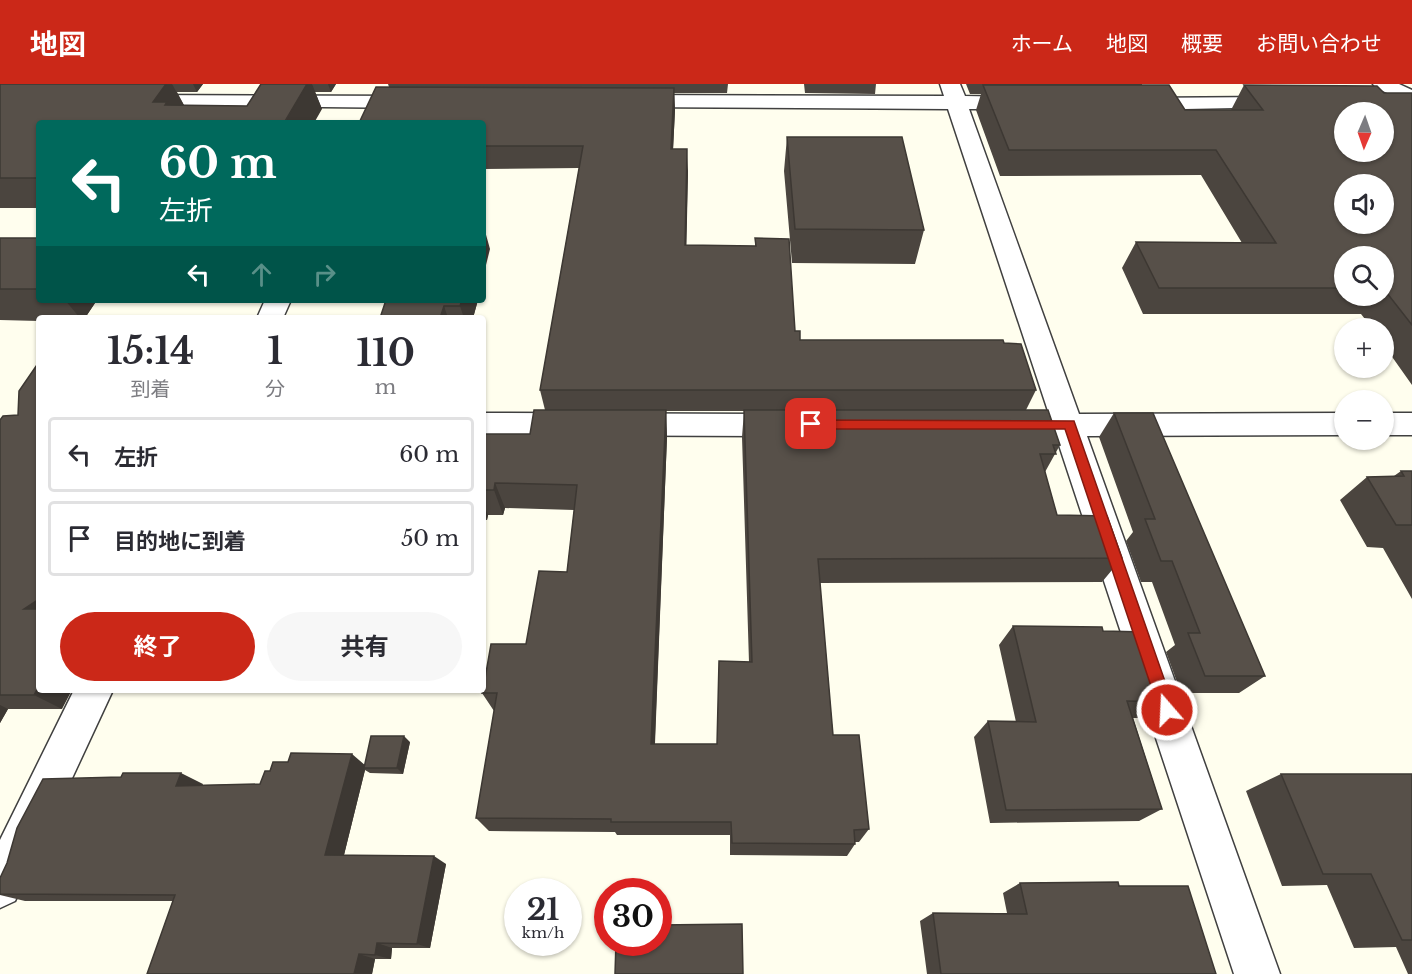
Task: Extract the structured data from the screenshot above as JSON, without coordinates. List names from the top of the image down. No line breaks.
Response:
{"north":"bottom","page":{"header":"地図","nav":["ホーム","地図","概要","お問い合わせ"],"map_buttons":["+","−"],"turn":["60 m","左折"],"eta":["15:14","到着","1","分","110","m"],"list":[{"name":"左折","value":"60 m"},{"name":"目的地に到着","value":"50 m"}],"buttons":["終了","共有"],"speed":"21 km/h","limit":"30"}}
